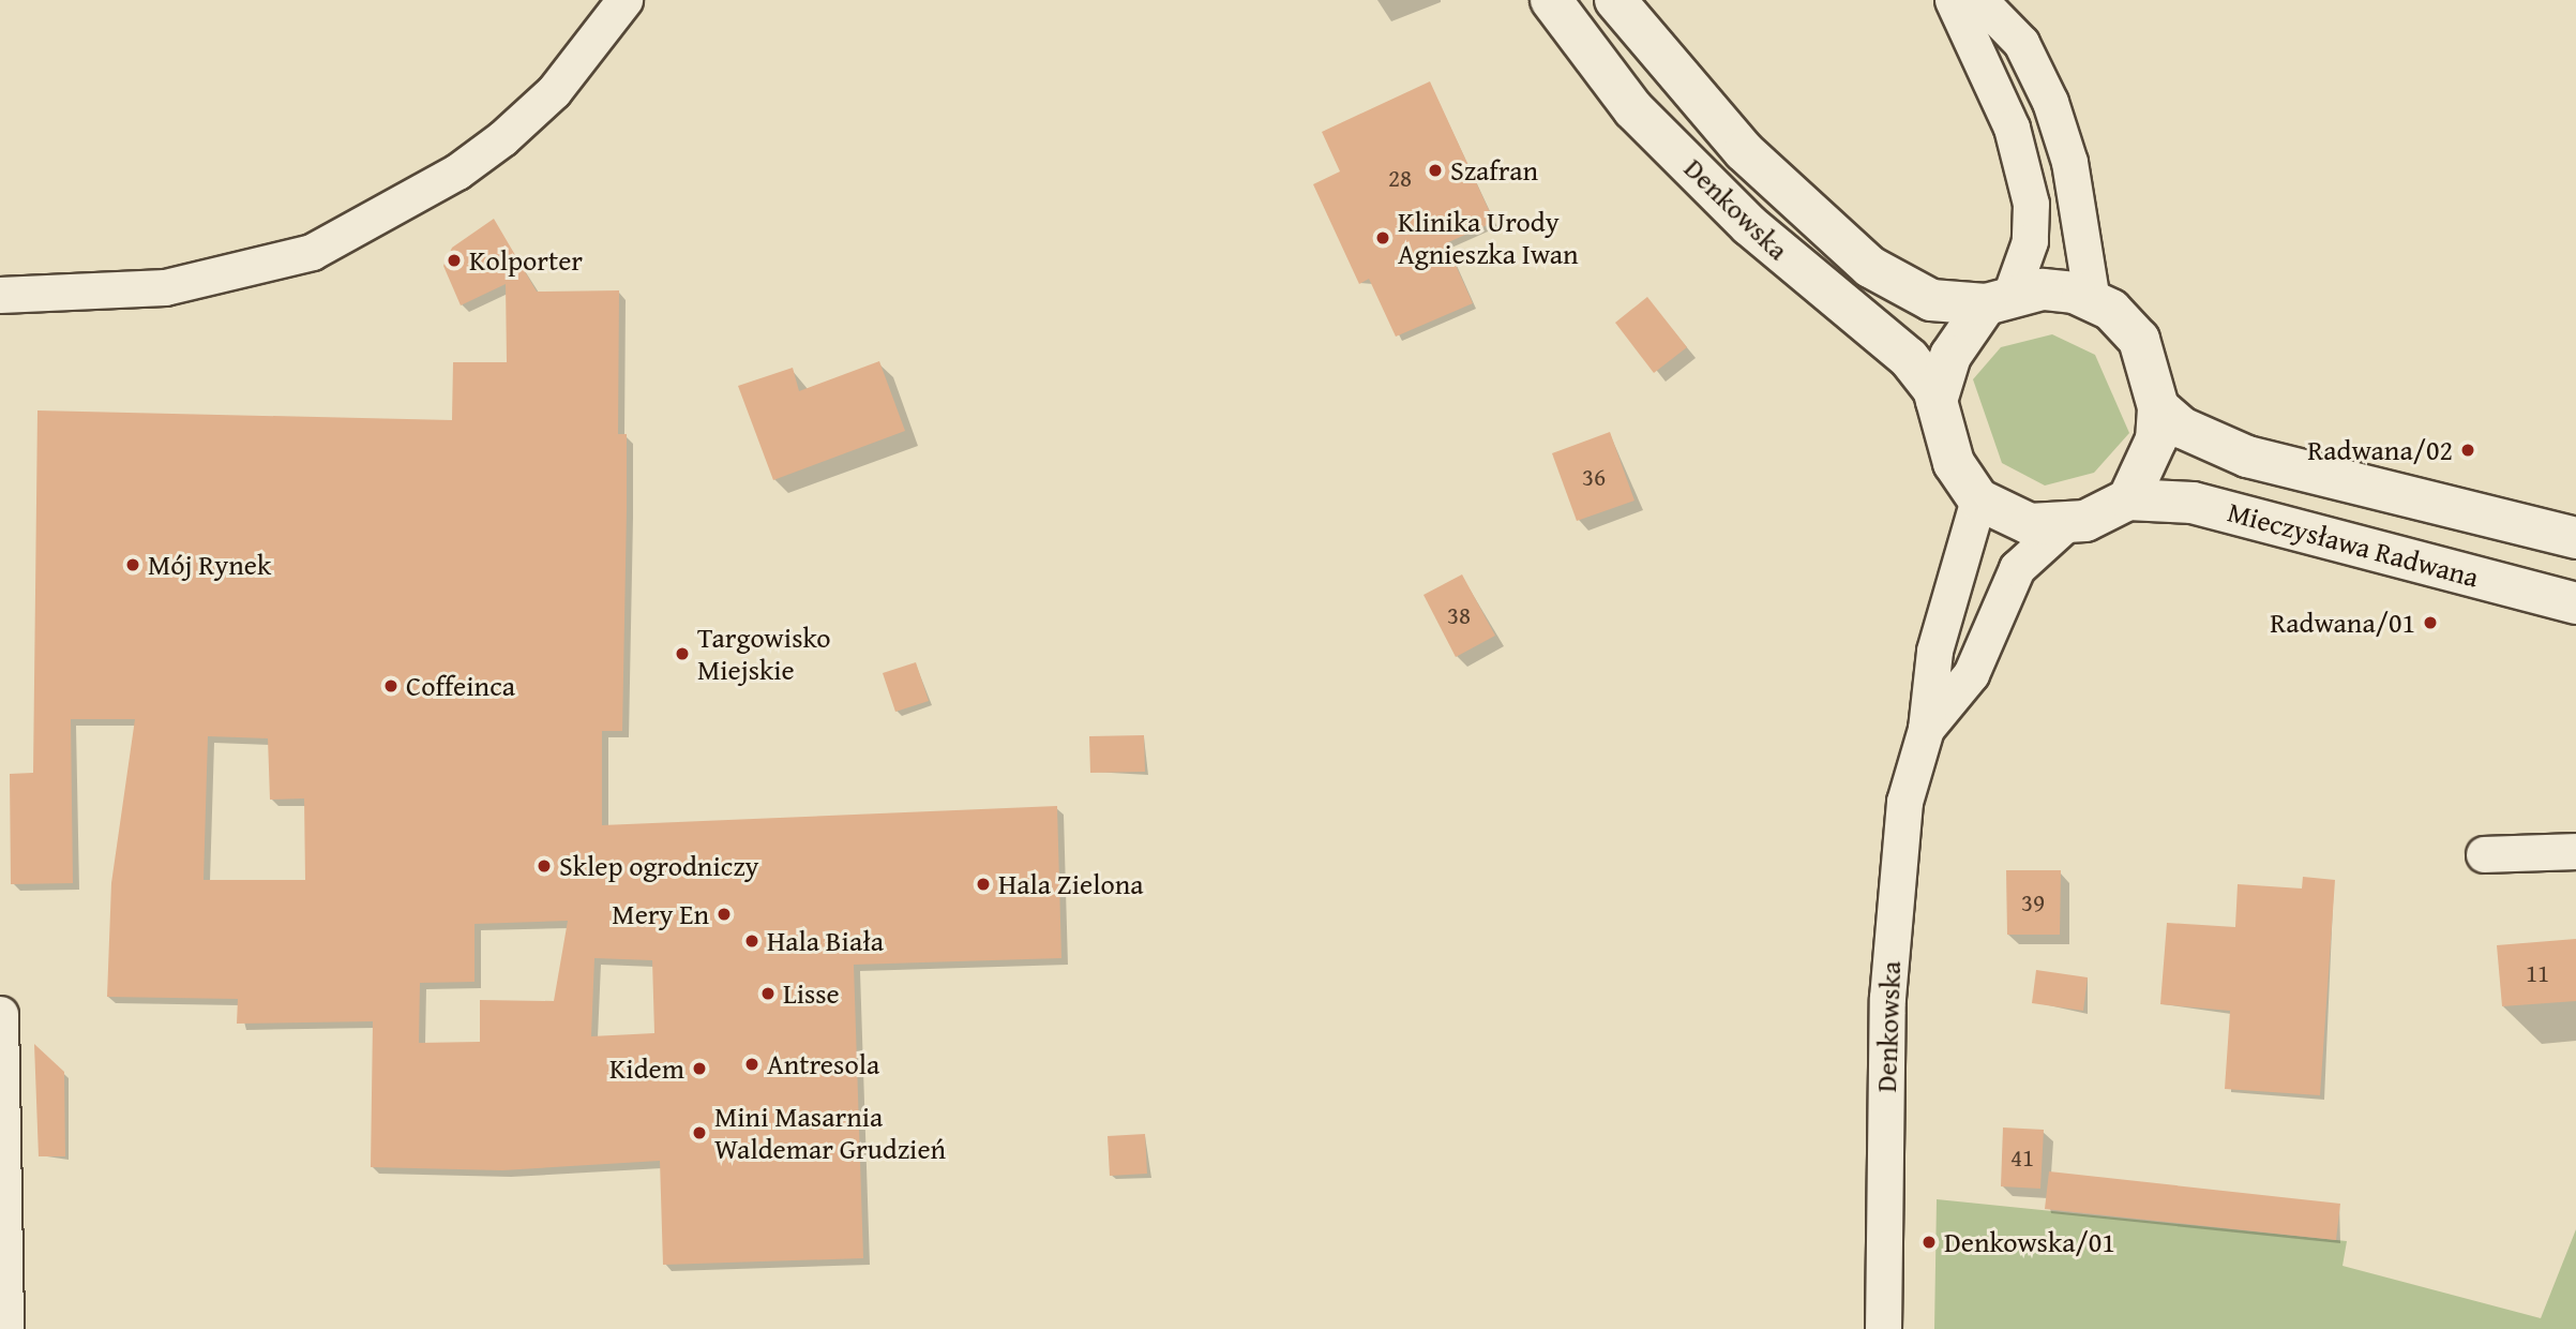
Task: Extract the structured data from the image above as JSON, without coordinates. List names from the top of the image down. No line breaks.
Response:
{"streets":{"main road":["Denkowska","Mieczysława Radwana"]},"crossings":[["Denkowska","Mieczysława Radwana"]],"places":["Szafran","Klinika Urody Agnieszka Iwan","Kolporter","Radwana/02","Mój Rynek","Radwana/01","Targowisko Miejskie","Coffeinca","Sklep ogrodniczy","Hala Zielona","Mery En","Hala Biała","Lisse","Antresola","Kidem","Mini Masarnia Waldemar Grudzień","Denkowska/01"],"house_numbers":["28","36","38","39","11","41"]}
